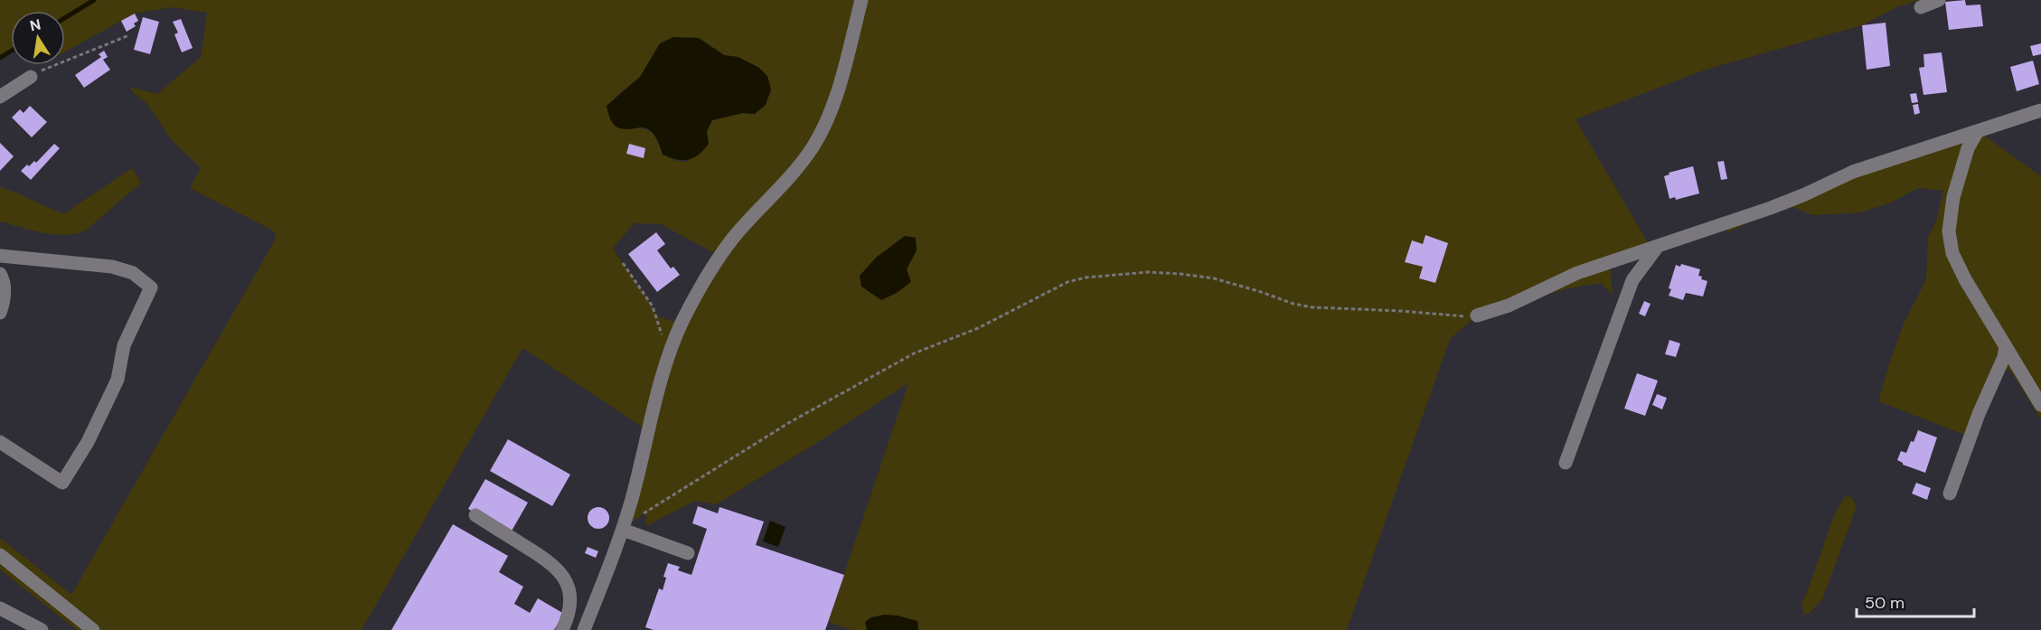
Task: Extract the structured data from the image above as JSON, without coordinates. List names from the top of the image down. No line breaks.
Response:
{"scale_bar":"50 m","north":"top"}
